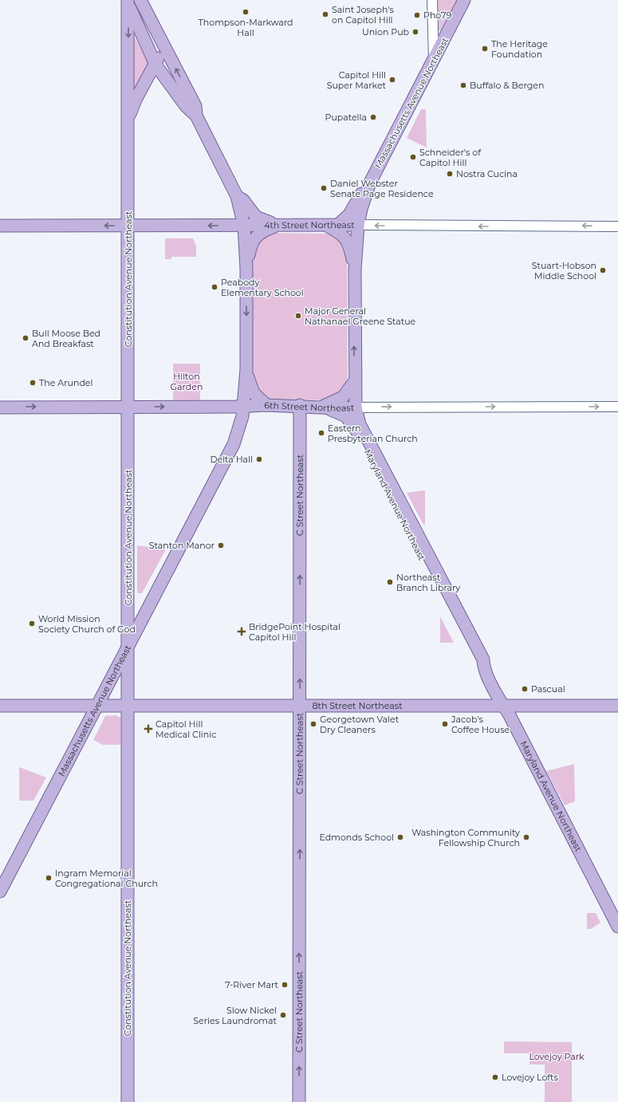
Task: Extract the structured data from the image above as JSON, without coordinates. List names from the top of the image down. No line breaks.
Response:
{"streets":{"main road":["Massachusetts Avenue Northeast","4th Street Northeast","Constitution Avenue Northeast","6th Street Northeast","C Street Northeast","Maryland Avenue Northeast","8th Street Northeast"]},"crossings":[["Massachusetts Avenue Northeast","4th Street Northeast"],["Massachusetts Avenue Northeast","Constitution Avenue Northeast"],["Massachusetts Avenue Northeast","6th Street Northeast"],["Massachusetts Avenue Northeast","8th Street Northeast"],["4th Street Northeast","Constitution Avenue Northeast"],["Constitution Avenue Northeast","6th Street Northeast"],["Constitution Avenue Northeast","8th Street Northeast"],["6th Street Northeast","C Street Northeast"],["6th Street Northeast","Maryland Avenue Northeast"],["C Street Northeast","8th Street Northeast"],["Maryland Avenue Northeast","8th Street Northeast"]],"one_way":["4th Street Northeast","6th Street Northeast","C Street Northeast"],"parks":["Hilton Garden","Lovejoy Park"],"places":{"other":["Thompson-Markward Hall","Saint Joseph's on Capitol Hill","Pho79","Union Pub","The Heritage Foundation","Capitol Hill Super Market","Buffalo & Bergen","Pupatella","Schneider's of Capitol Hill","Nostra Cucina","Daniel Webster Senate Page Residence","Stuart-Hobson Middle School","Peabody Elementary School","Major General Nathanael Greene Statue","Bull Moose Bed And Breakfast","The Arundel","Eastern Presbyterian Church","Delta Hall","Stanton Manor","Northeast Branch Library","World Mission Society Church of God","Pascual","Georgetown Valet Dry Cleaners","Jacob’s Coffee House","Edmonds School","Washington Community Fellowship Church","Ingram Memorial Congregational Church","7-River Mart","Slow Nickel Series Laundromat","Lovejoy Lofts"],"health":["BridgePoint Hospital Capitol Hill","Capitol Hill Medical Clinic"]}}
